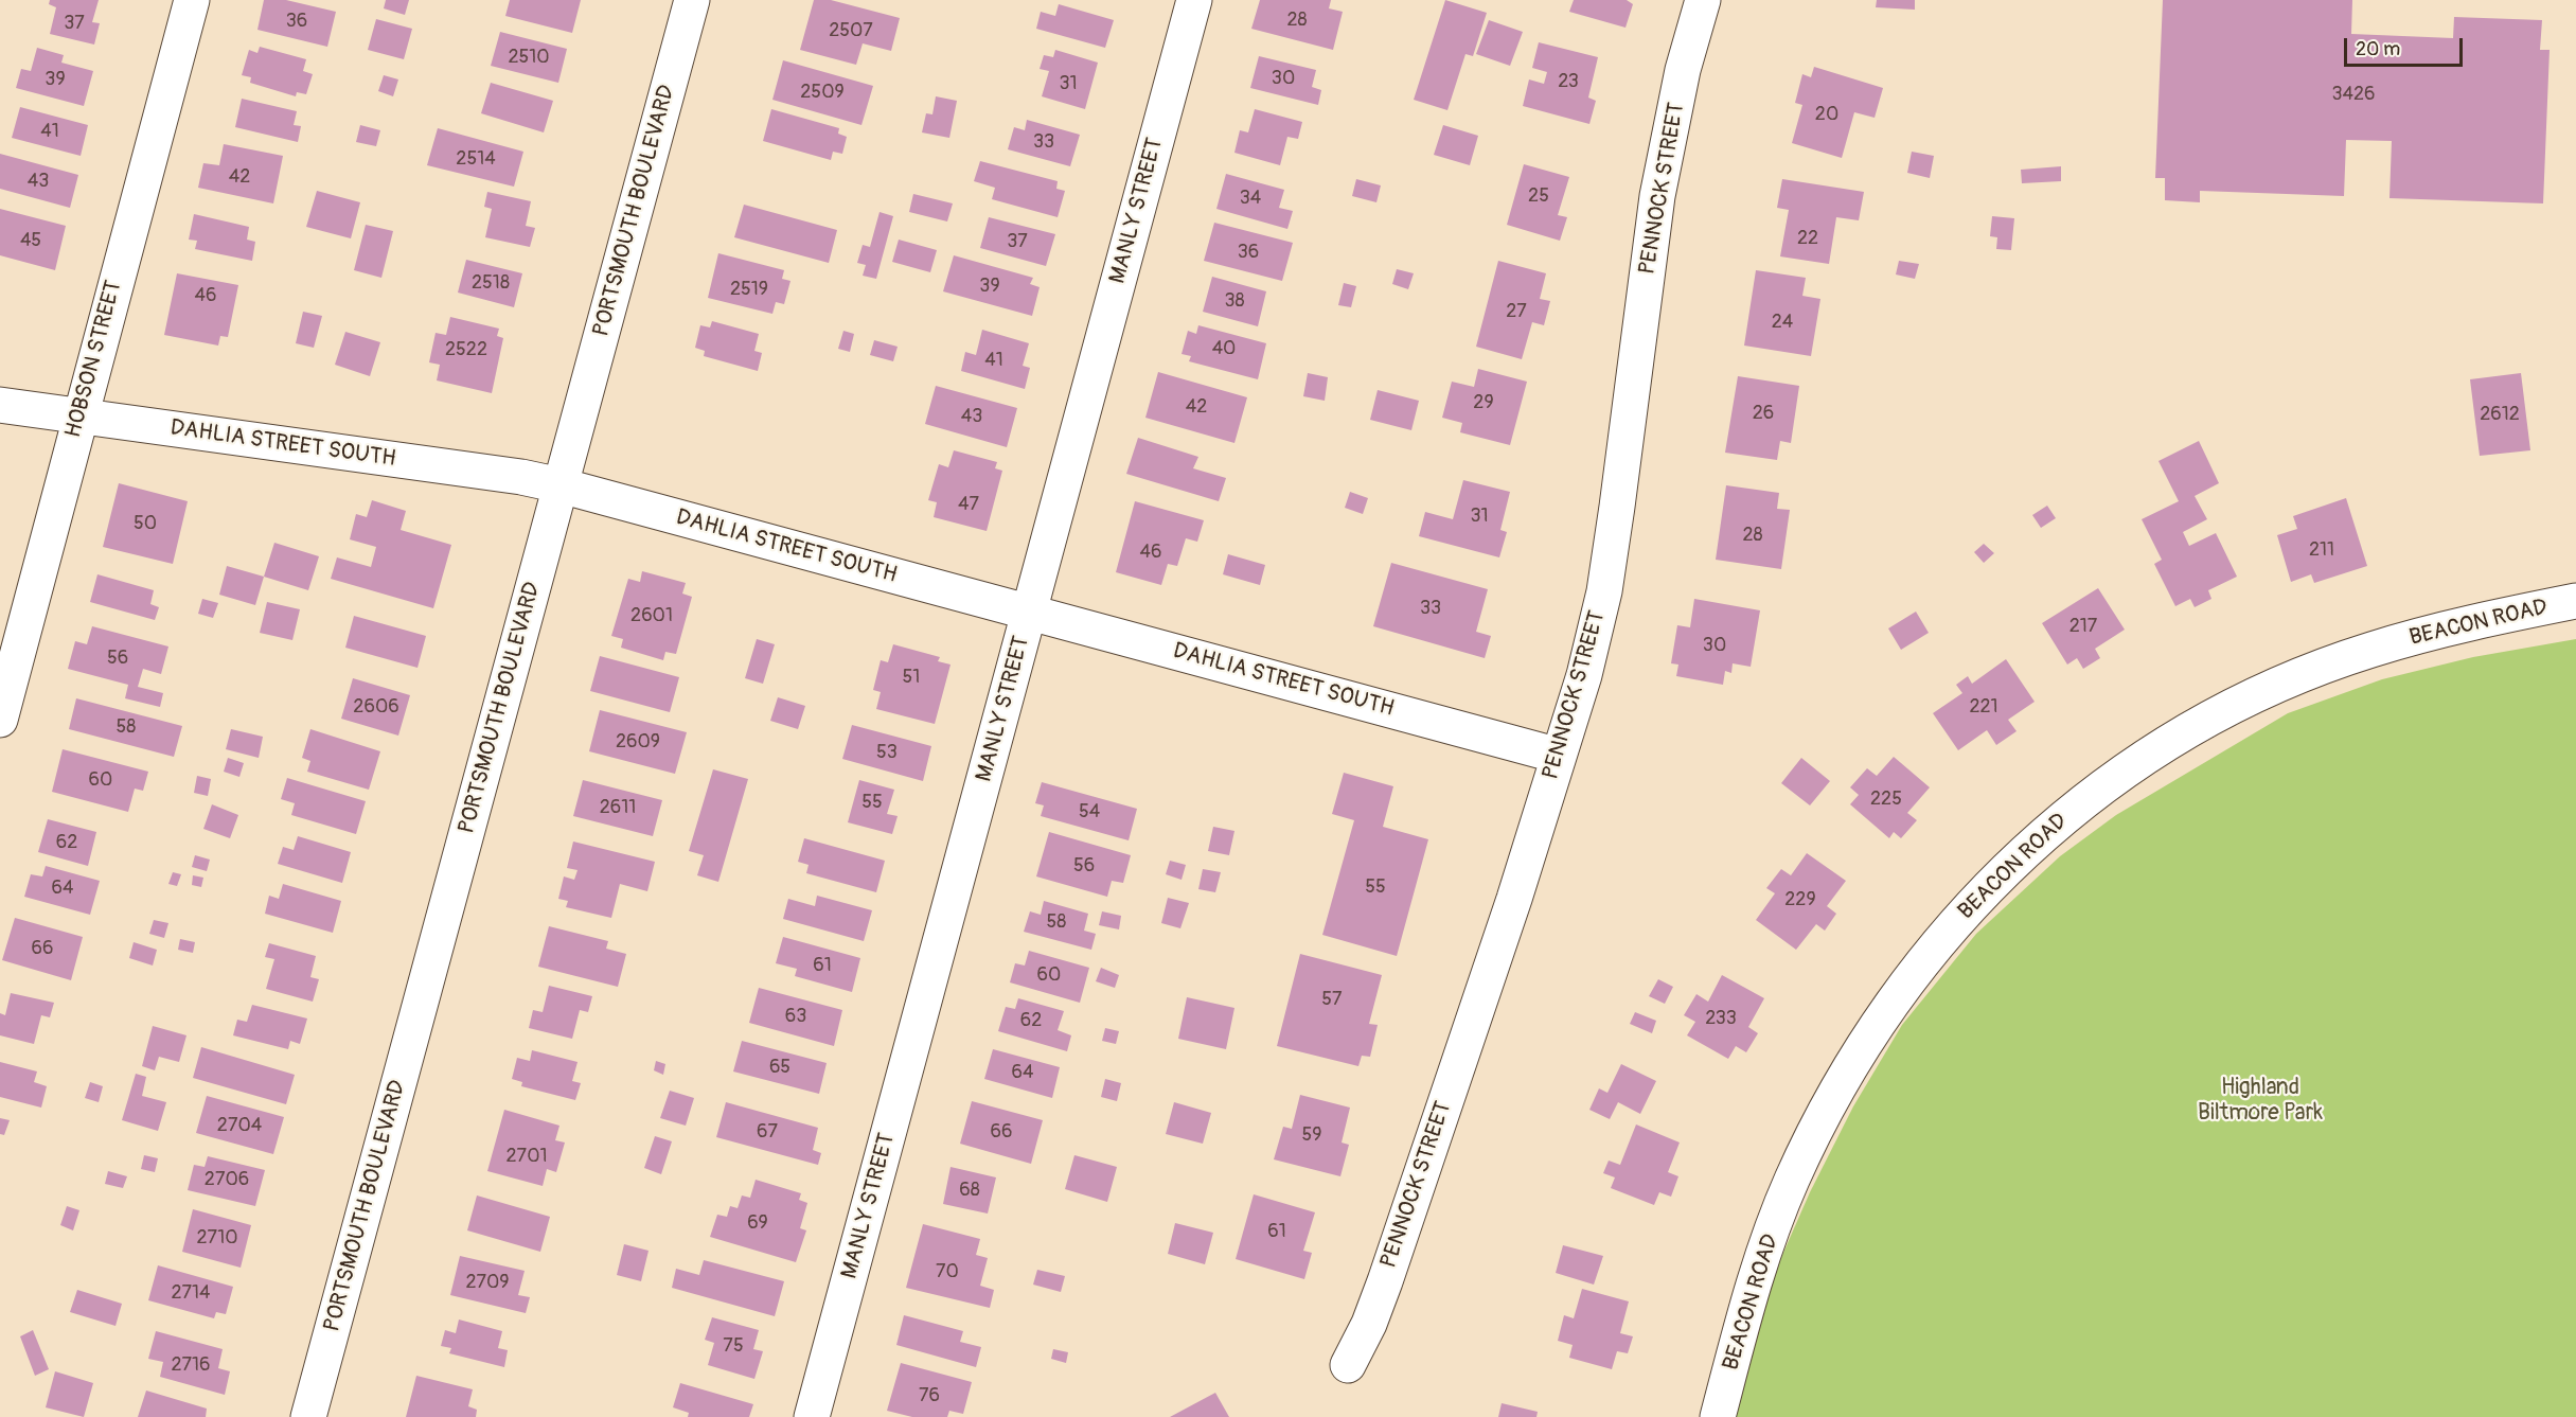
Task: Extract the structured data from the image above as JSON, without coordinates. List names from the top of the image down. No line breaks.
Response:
{"streets":{"street":["PENNOCK STREET","PORTSMOUTH BOULEVARD","MANLY STREET","HOBSON STREET","DAHLIA STREET SOUTH","BEACON ROAD"]},"crossings":[["PENNOCK STREET","DAHLIA STREET SOUTH"],["PORTSMOUTH BOULEVARD","DAHLIA STREET SOUTH"],["MANLY STREET","DAHLIA STREET SOUTH"],["HOBSON STREET","DAHLIA STREET SOUTH"]],"parks":["Highland Biltmore Park"],"house_numbers":["28","36","37","2507","2510","30","39","23","31","2509","3426","20","41","33","2514","42","43","25","34","22","45","37","36","2518","39","2519","46","38","27","24","40","2522","41","29","42","26","2612","43","47","31","50","28","211","46","33","2601","217","30","56","51","2606","221","58","2609","53","60","225","55","2611","54","62","56","55","64","229","58","66","61","60","57","63","233","62","65","64","2704","67","66","59","2701","2706","68","69","61","2710","70","2709","2714","75","2716","76"],"scale_bar":"20 m"}
